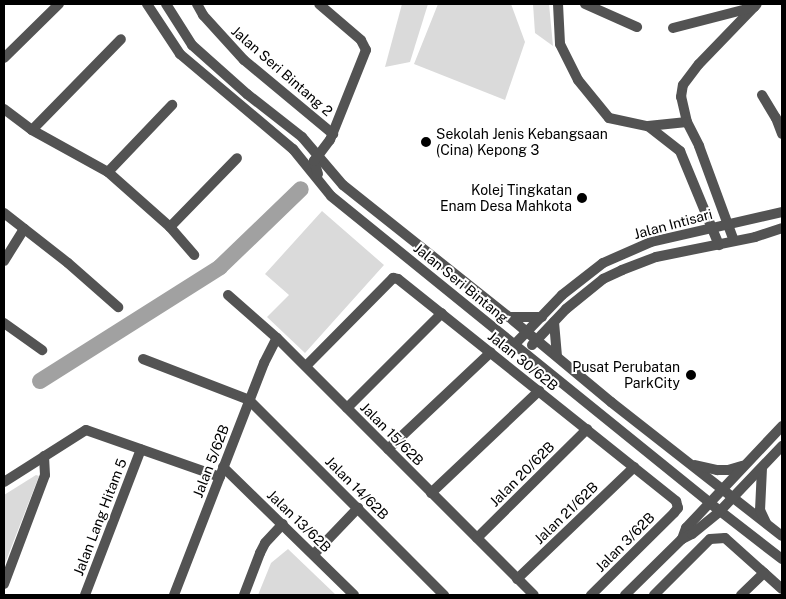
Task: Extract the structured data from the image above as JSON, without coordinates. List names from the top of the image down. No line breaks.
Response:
{"streets":{"street":["Jalan Seri Bintang 2","Jalan Intisari","Jalan Seri Bintang","Jalan 30/62B","Jalan 15/62B","Jalan 5/62B","Jalan 20/62B","Jalan 14/62B","Jalan 21/62B","Jalan Lang Hitam 5","Jalan 13/62B","Jalan 3/62B"]},"crossings":[["Jalan Intisari","Jalan Seri Bintang"],["Jalan 30/62B","Jalan 15/62B"],["Jalan 30/62B","Jalan 20/62B"],["Jalan 30/62B","Jalan 21/62B"],["Jalan 30/62B","Jalan 3/62B"],["Jalan 15/62B","Jalan 5/62B"],["Jalan 15/62B","Jalan 20/62B"],["Jalan 15/62B","Jalan 21/62B"],["Jalan 5/62B","Jalan 14/62B"],["Jalan 5/62B","Jalan 13/62B"]],"places":["Sekolah Jenis Kebangsaan (Cina) Kepong 3","Kolej Tingkatan Enam Desa Mahkota","Pusat Perubatan ParkCity"]}
